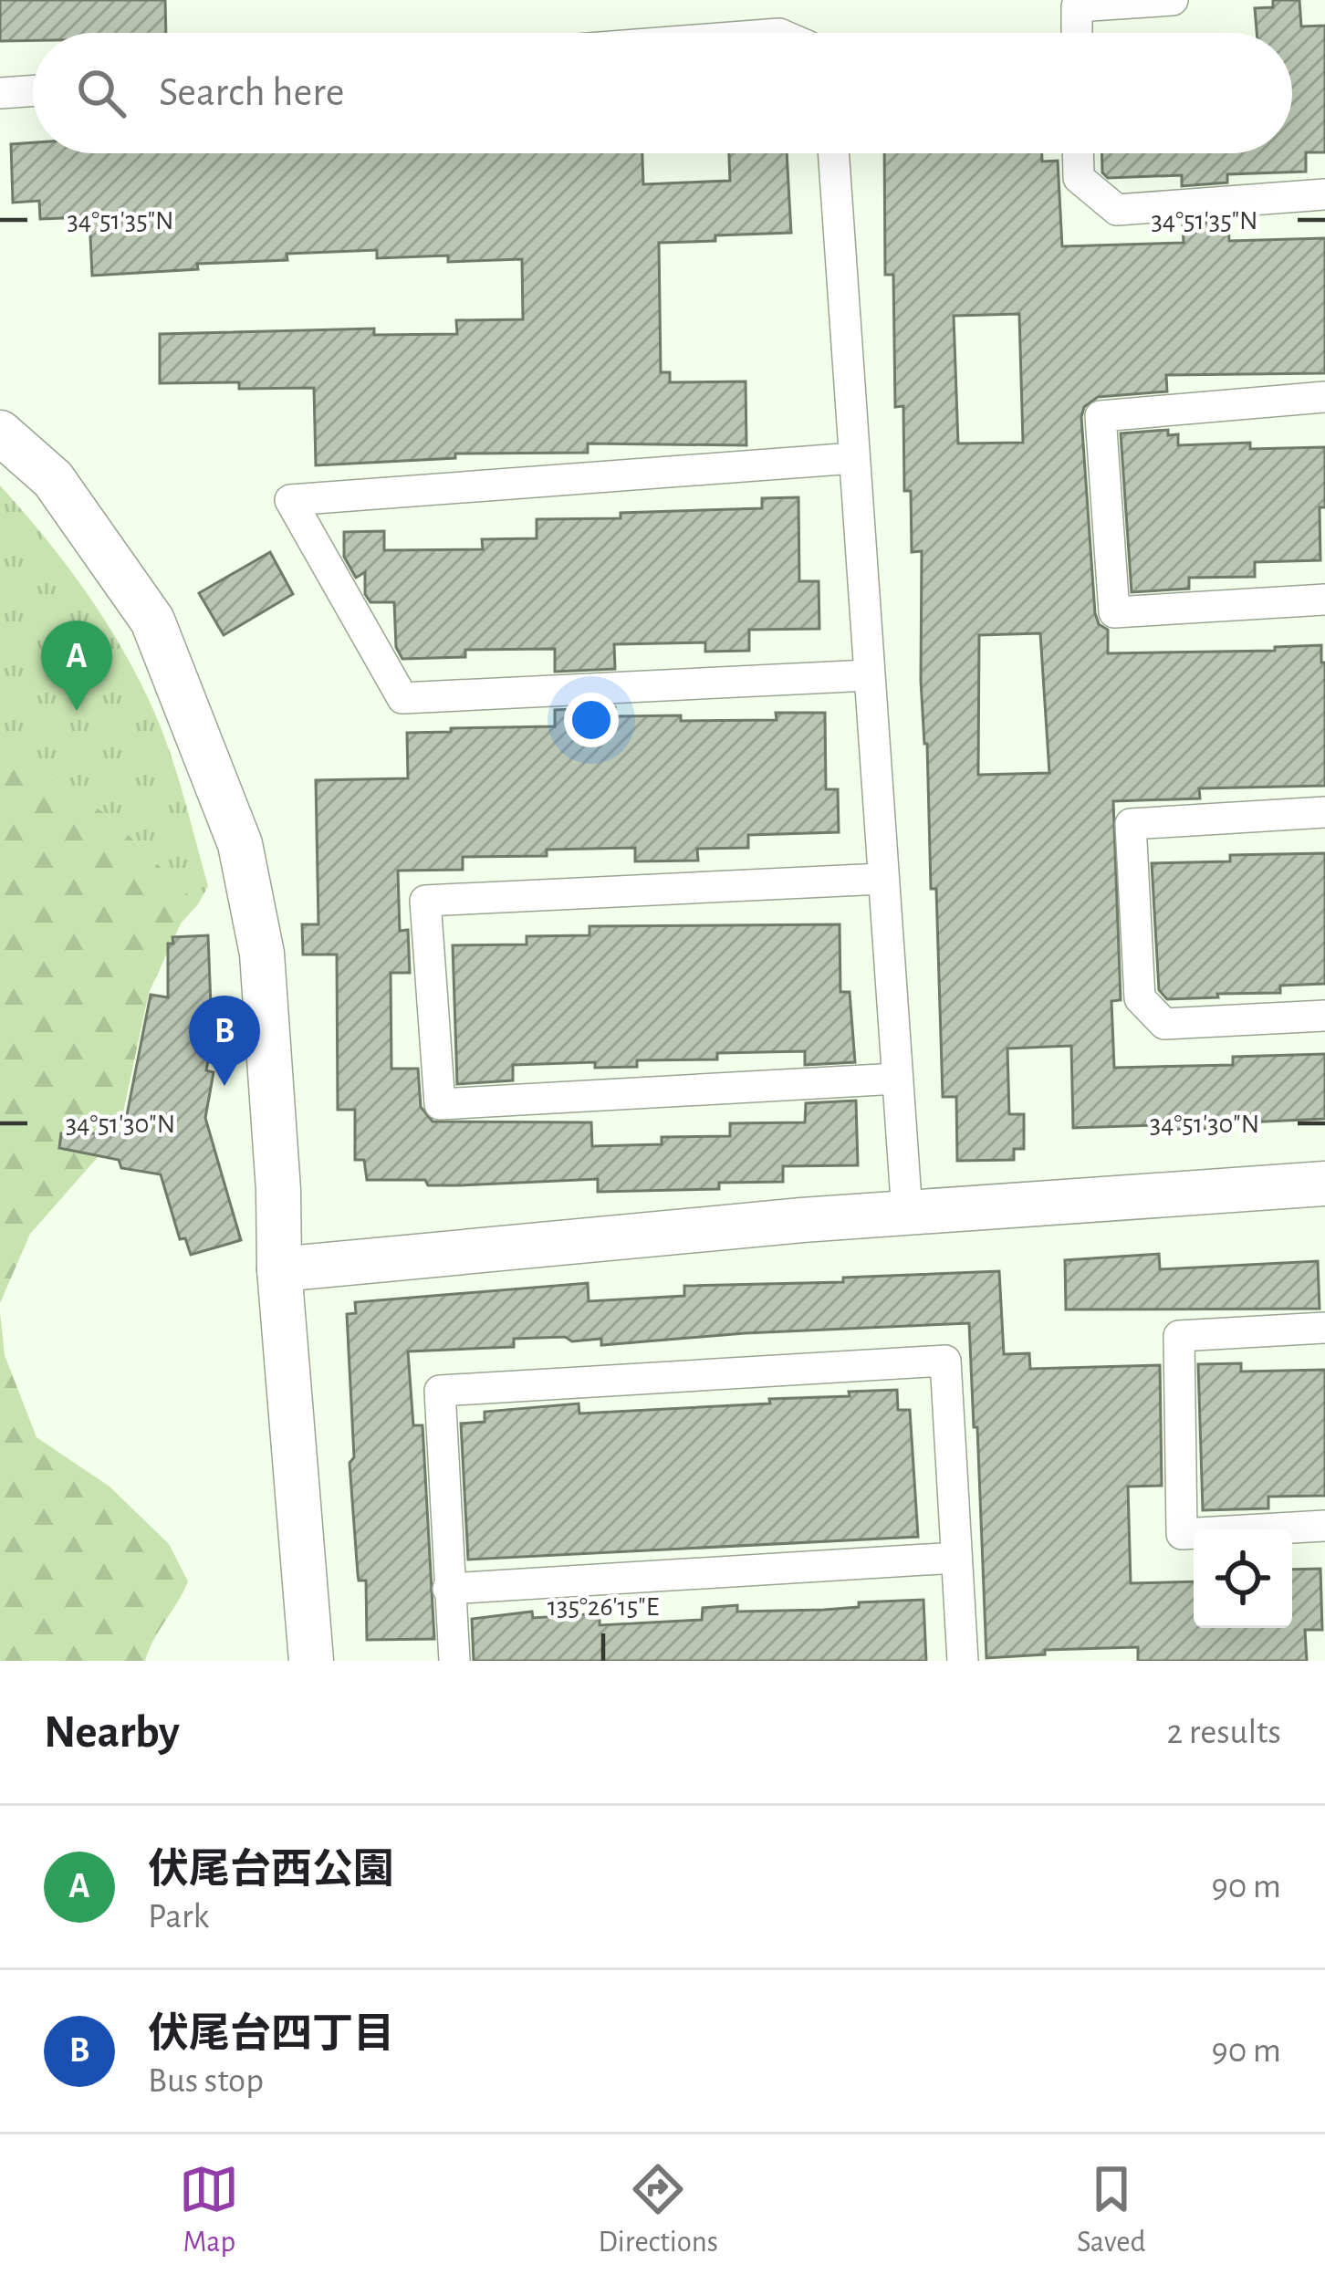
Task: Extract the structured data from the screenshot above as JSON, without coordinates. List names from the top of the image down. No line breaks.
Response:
{"page":{"search":"Search here","pins":["A","B"],"heading":["Nearby","2 results"],"list":[{"mark":"A","name":"伏尾台⻄公園","note":"Park","value":"90 m"},{"mark":"B","name":"伏尾台四丁目","note":"Bus stop","value":"90 m"}],"nav":["Map","Directions","Saved"]},"coordinates":["34°51'35\"N","34°51'30\"N","135°26'15\"E"]}
